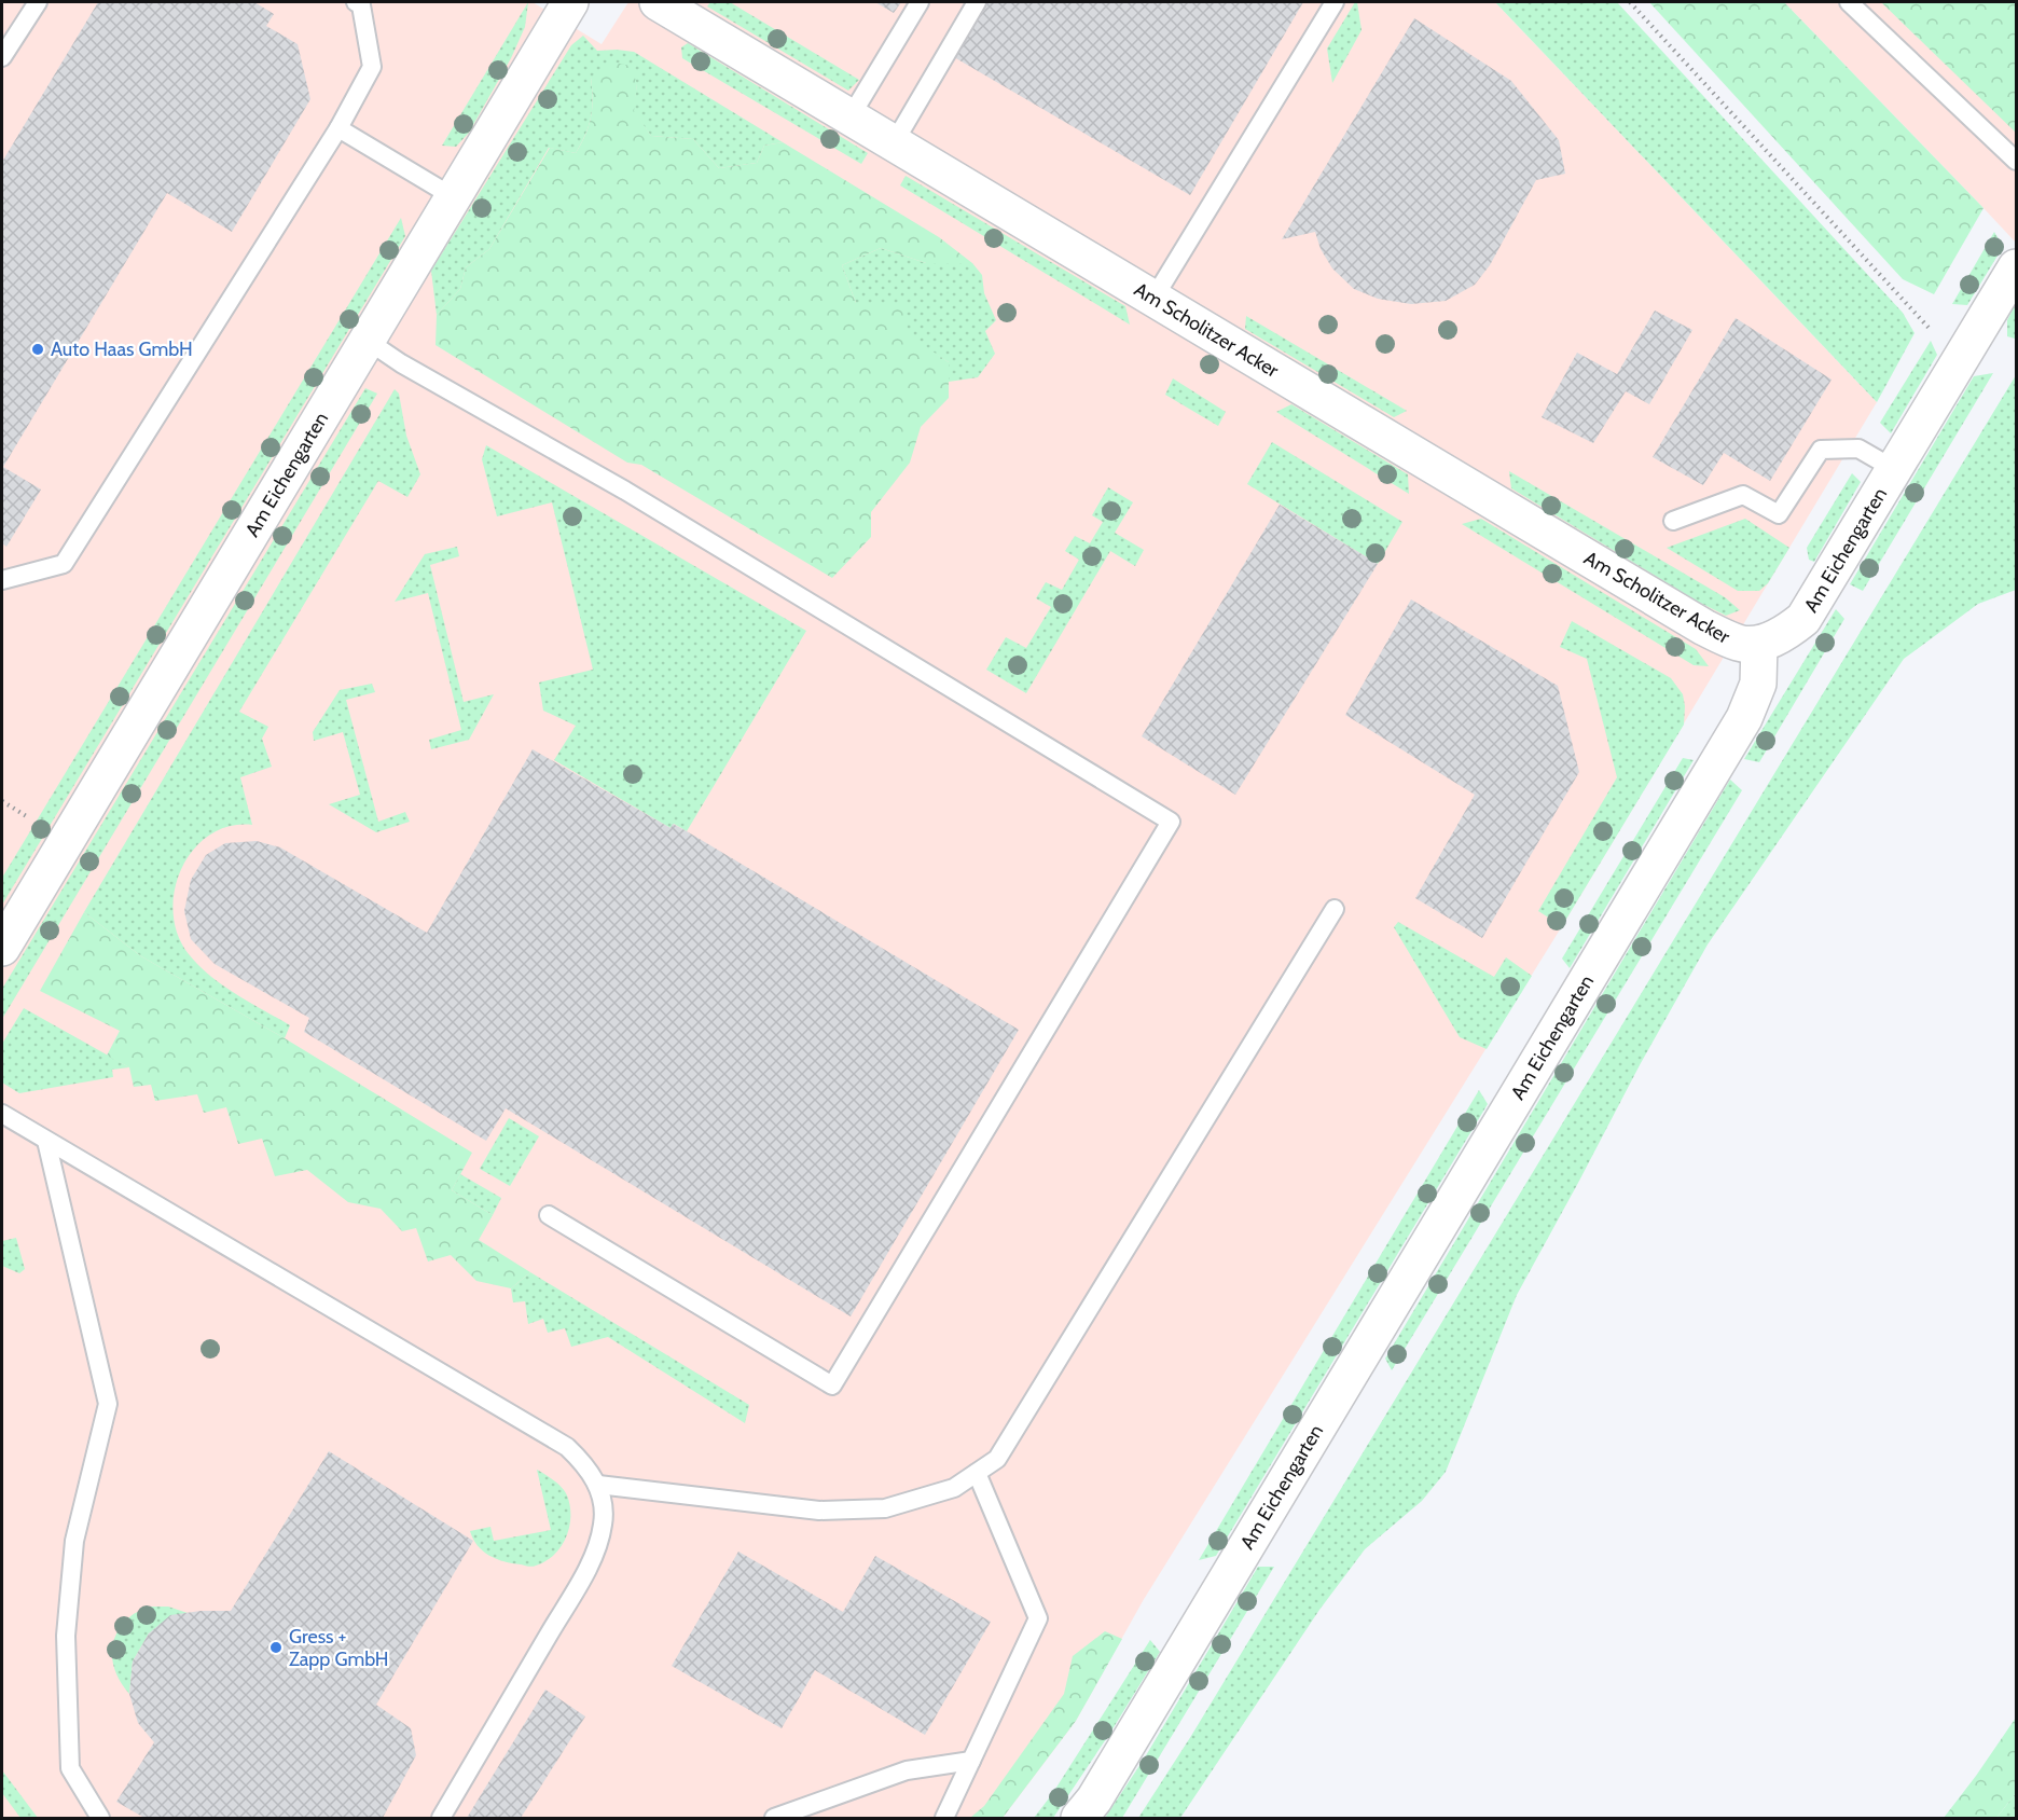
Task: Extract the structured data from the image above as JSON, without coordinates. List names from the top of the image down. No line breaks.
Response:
{"streets":{"street":["Am Scholitzer Acker","Am Eichengarten"]},"crossings":[["Am Scholitzer Acker","Am Eichengarten"]],"places":["Auto Haas GmbH","Gress + Zapp GmbH"]}
